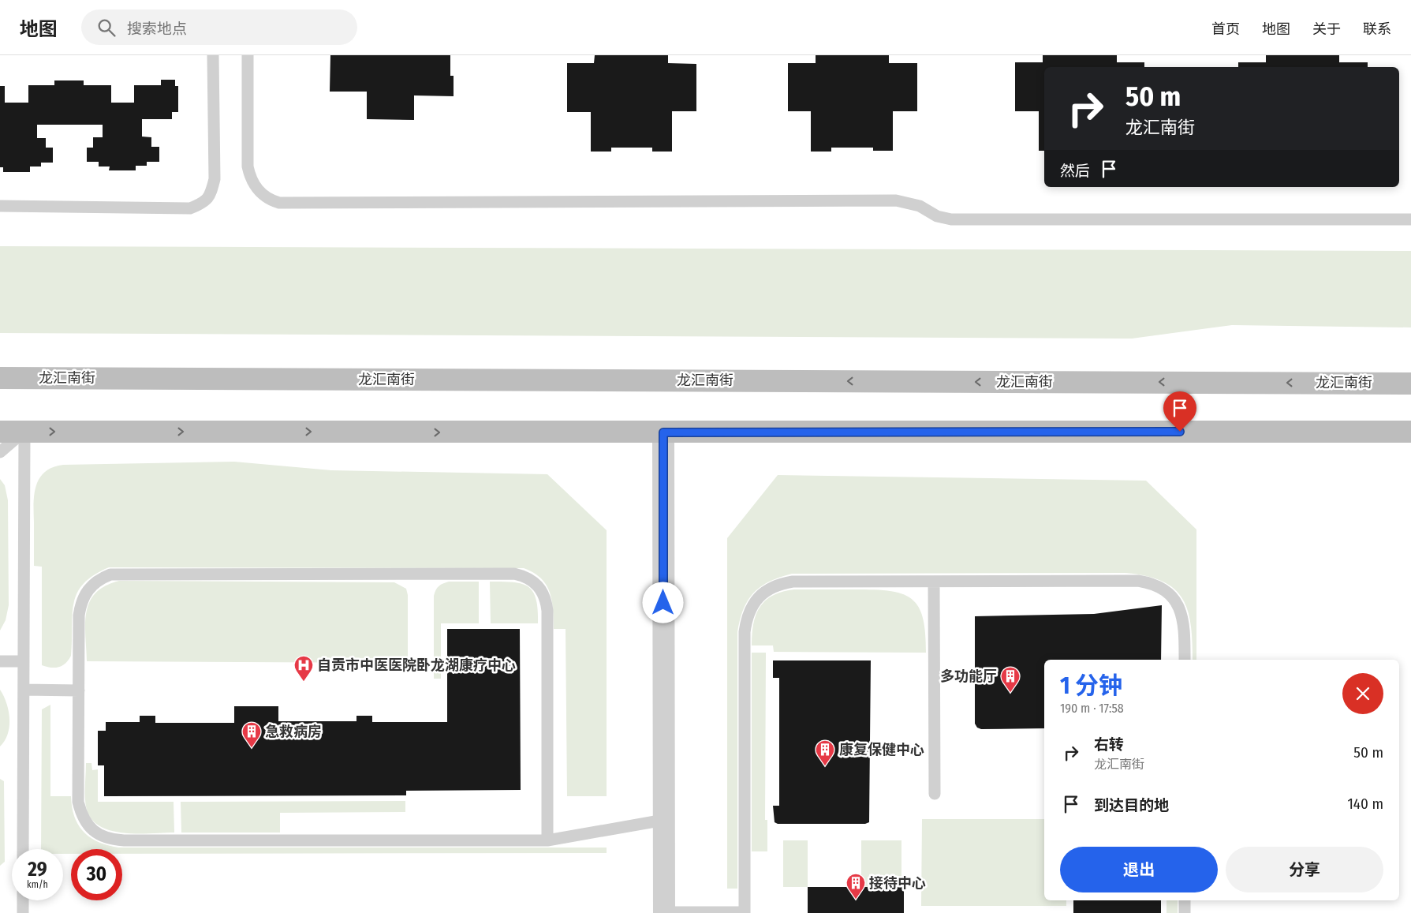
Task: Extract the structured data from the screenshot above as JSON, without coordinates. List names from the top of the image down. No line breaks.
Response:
{"streets":{"main road":["龙汇南街"]},"places":{"hospital":["自贡市中医医院卧龙湖康疗中心"],"building":["多功能厅","急救病房","康复保健中心","接待中心"]},"page":{"header":"地图","search":"搜索地点","nav":["首页","地图","关于","联系"],"turn":["50 m","龙汇南街"],"then":"然后","heading":["1 分钟","190 m · 17:58"],"list":[{"name":"右转","note":"龙汇南街","value":"50 m"},{"name":"到达目的地","value":"140 m"}],"buttons":["退出","分享"],"speed":"29 km/h","limit":"30"}}
